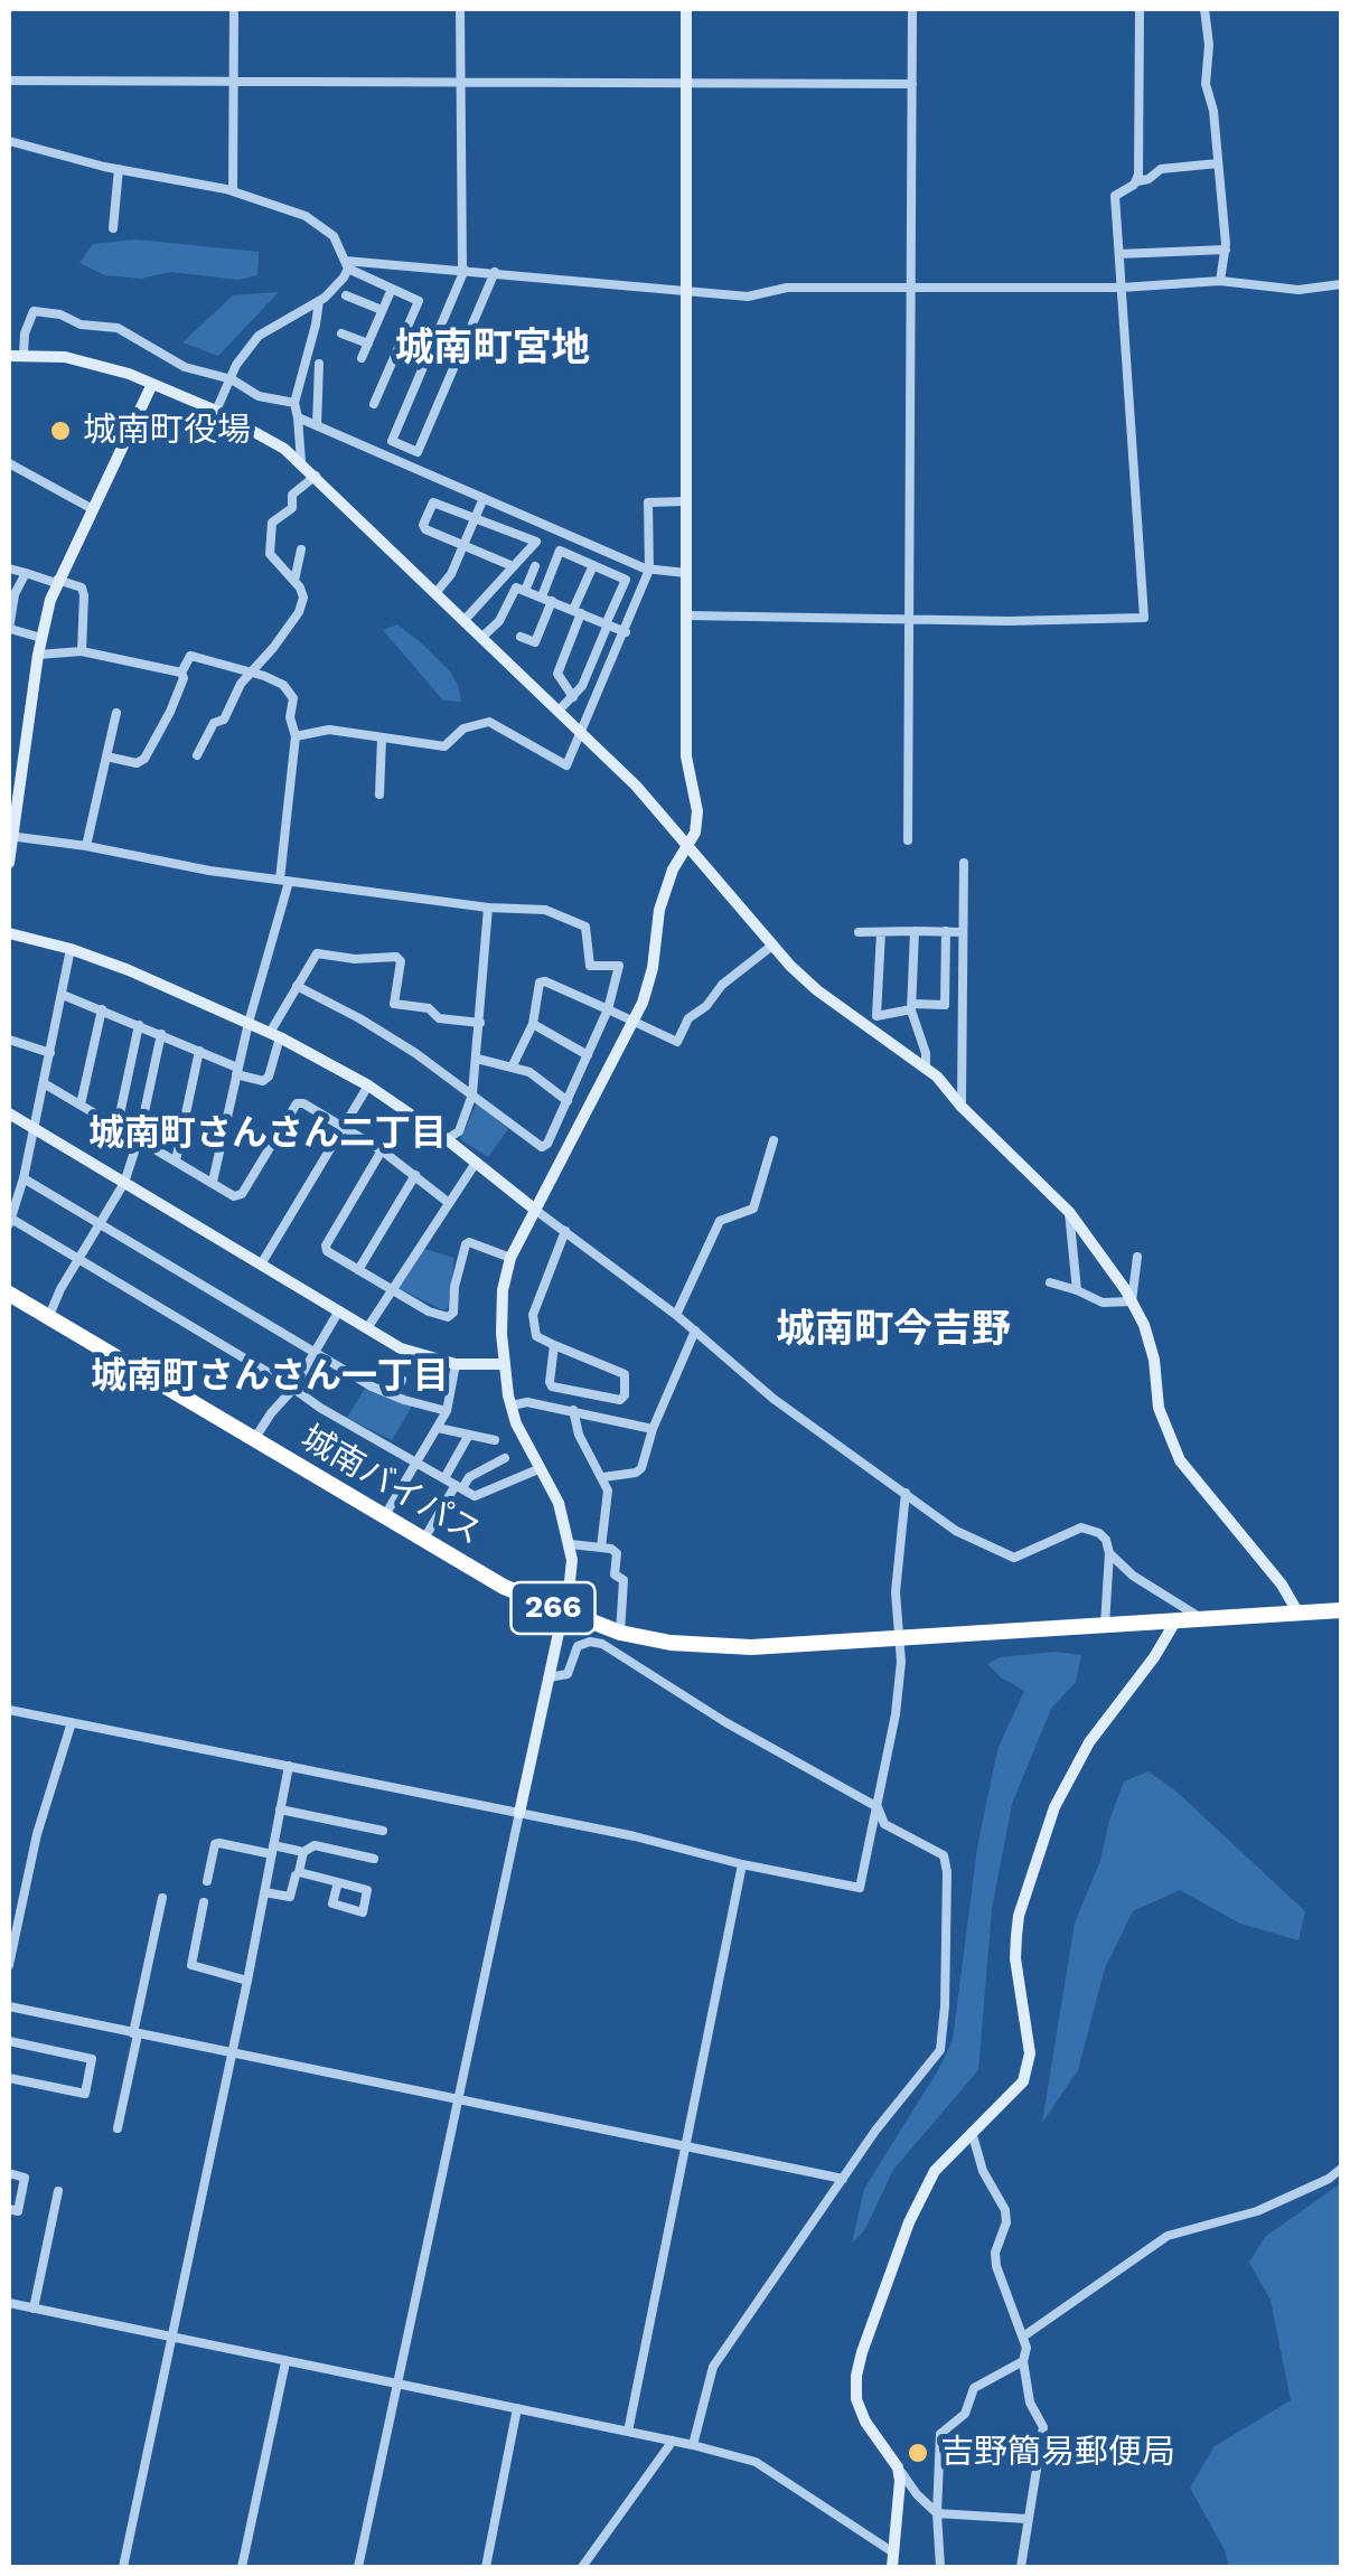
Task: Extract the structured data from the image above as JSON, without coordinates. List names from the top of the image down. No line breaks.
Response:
{"streets":{"highway":["城南バイパス","266"]},"crossings":[["城南バイパス","266"]],"districts":["城南町宮地","城南町さんさん二丁目","城南町今吉野","城南町さんさん一丁目"],"places":["城南町役場","吉野簡易郵便局"]}
